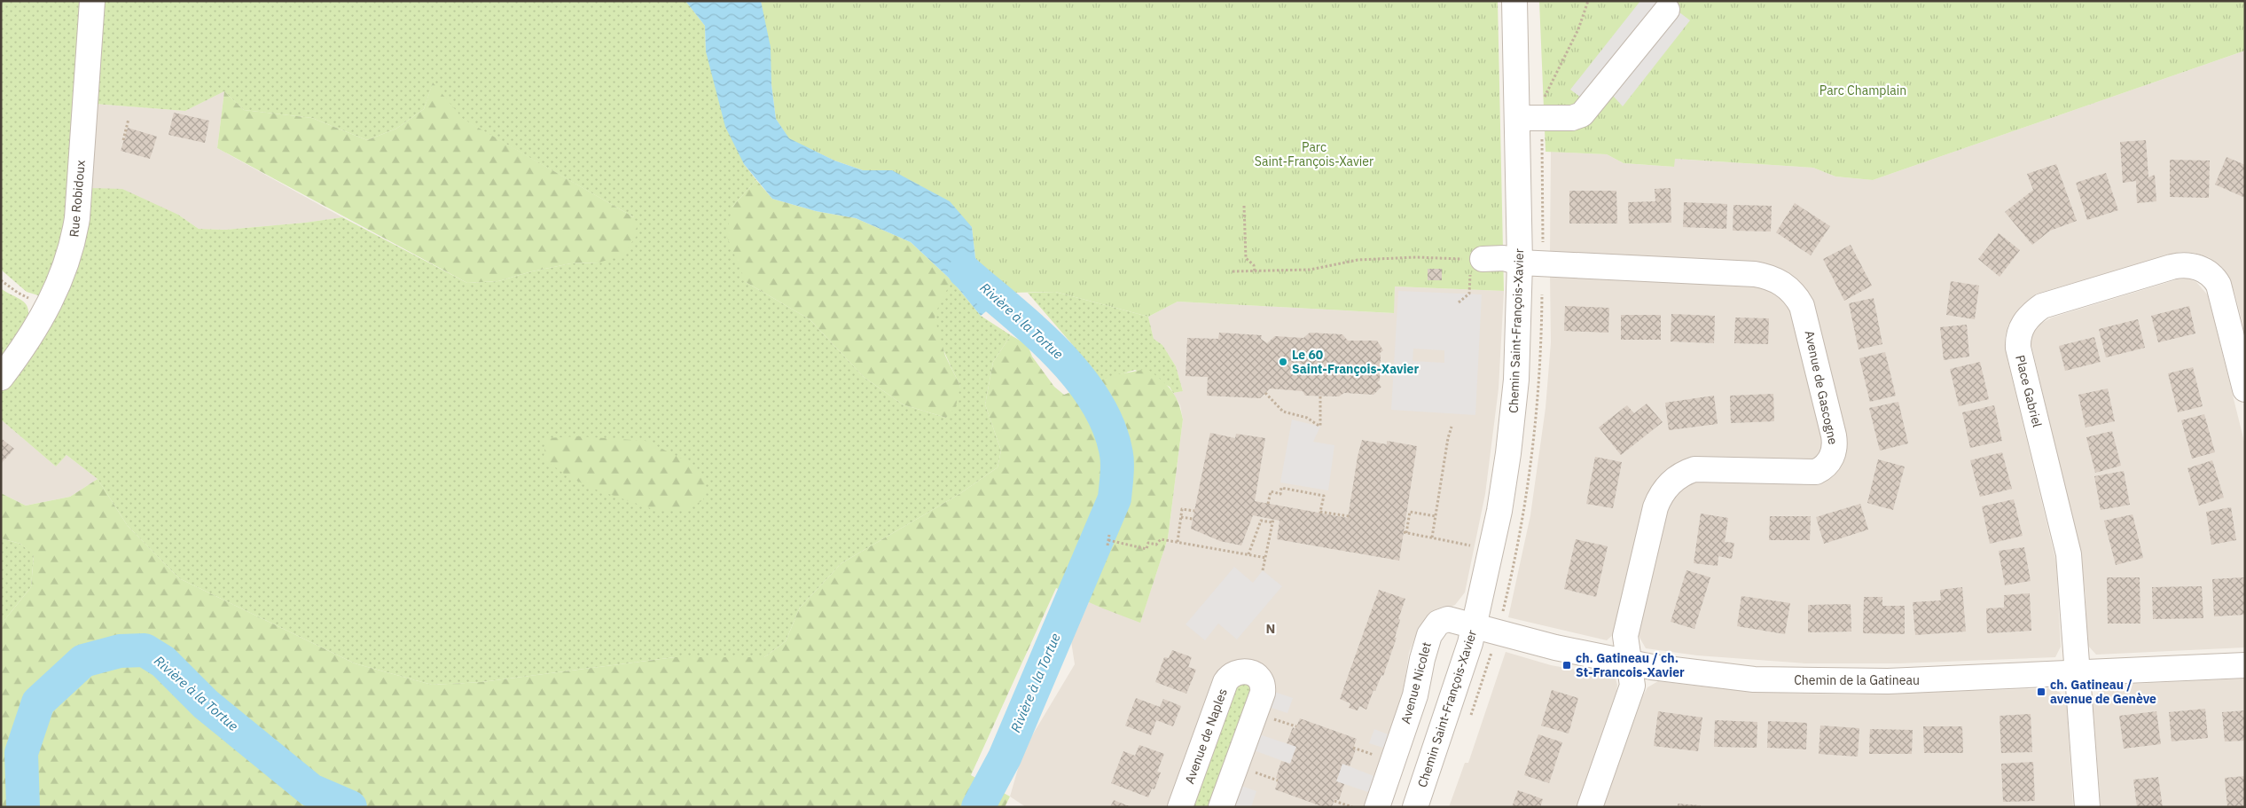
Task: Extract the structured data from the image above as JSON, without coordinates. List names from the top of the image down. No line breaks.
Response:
{"streets":{"street":["Rue Robidoux","Chemin Saint-François-Xavier","Avenue de Gascogne","Place Gabriel","Chemin de la Gatineau","Avenue Nicolet","Avenue de Naples"]},"crossings":[["Chemin Saint-François-Xavier","Avenue de Gascogne"],["Chemin Saint-François-Xavier","Chemin de la Gatineau"],["Chemin Saint-François-Xavier","Avenue Nicolet"],["Avenue de Gascogne","Chemin de la Gatineau"],["Place Gabriel","Chemin de la Gatineau"],["Chemin de la Gatineau","Avenue Nicolet"]],"districts":["N"],"water":["Rivière à la Tortue"],"parks":["Parc Champlain","Parc Saint-François-Xavier"],"places":{"other":["Le 60 Saint-François-Xavier"],"transit":["ch. Gatineau / ch. St-Francois-Xavier","ch. Gatineau / avenue de Genève"]}}
